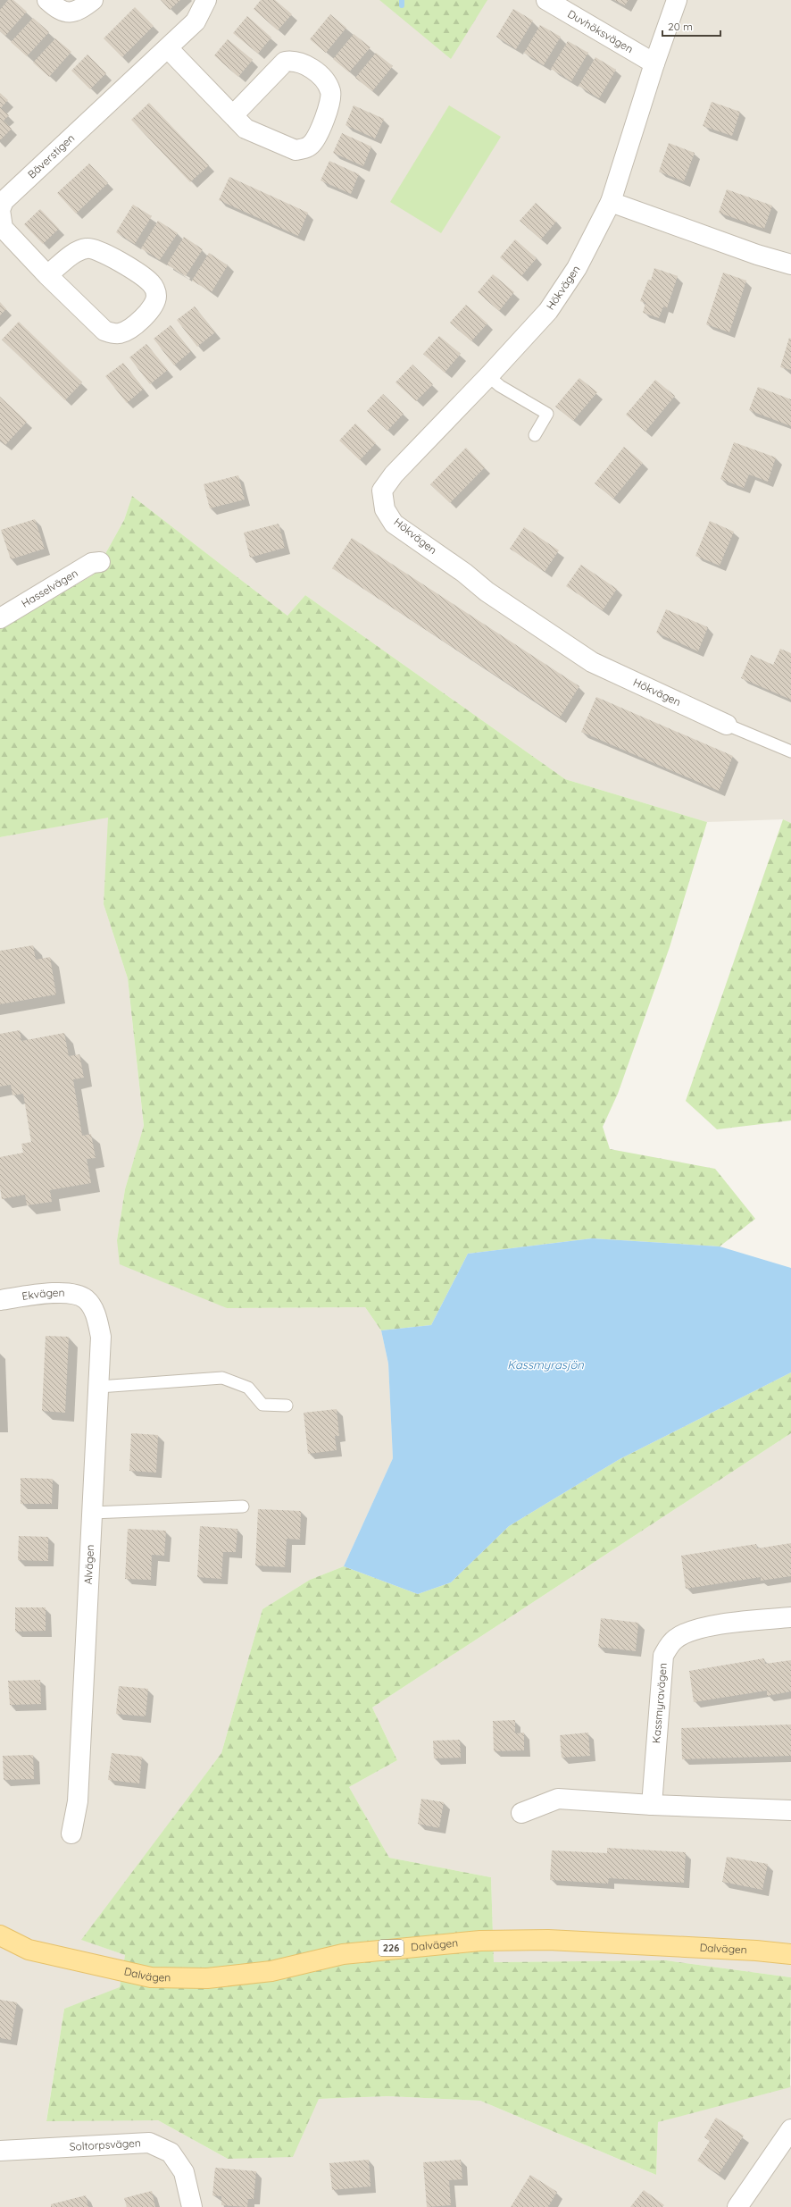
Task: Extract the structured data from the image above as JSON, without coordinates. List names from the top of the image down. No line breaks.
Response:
{"streets":{"main road":["Dalvägen","226"],"street":["Duvhöksvägen","Bäverstigen","Hökvägen","Hasselvägen","Ekvägen","Alvägen","Kassmyravägen","Soltorpsvägen"]},"crossings":[["Duvhöksvägen","Hökvägen"],["Ekvägen","Alvägen"]],"water":["Kassmyrasjön"],"scale_bar":"20 m"}
